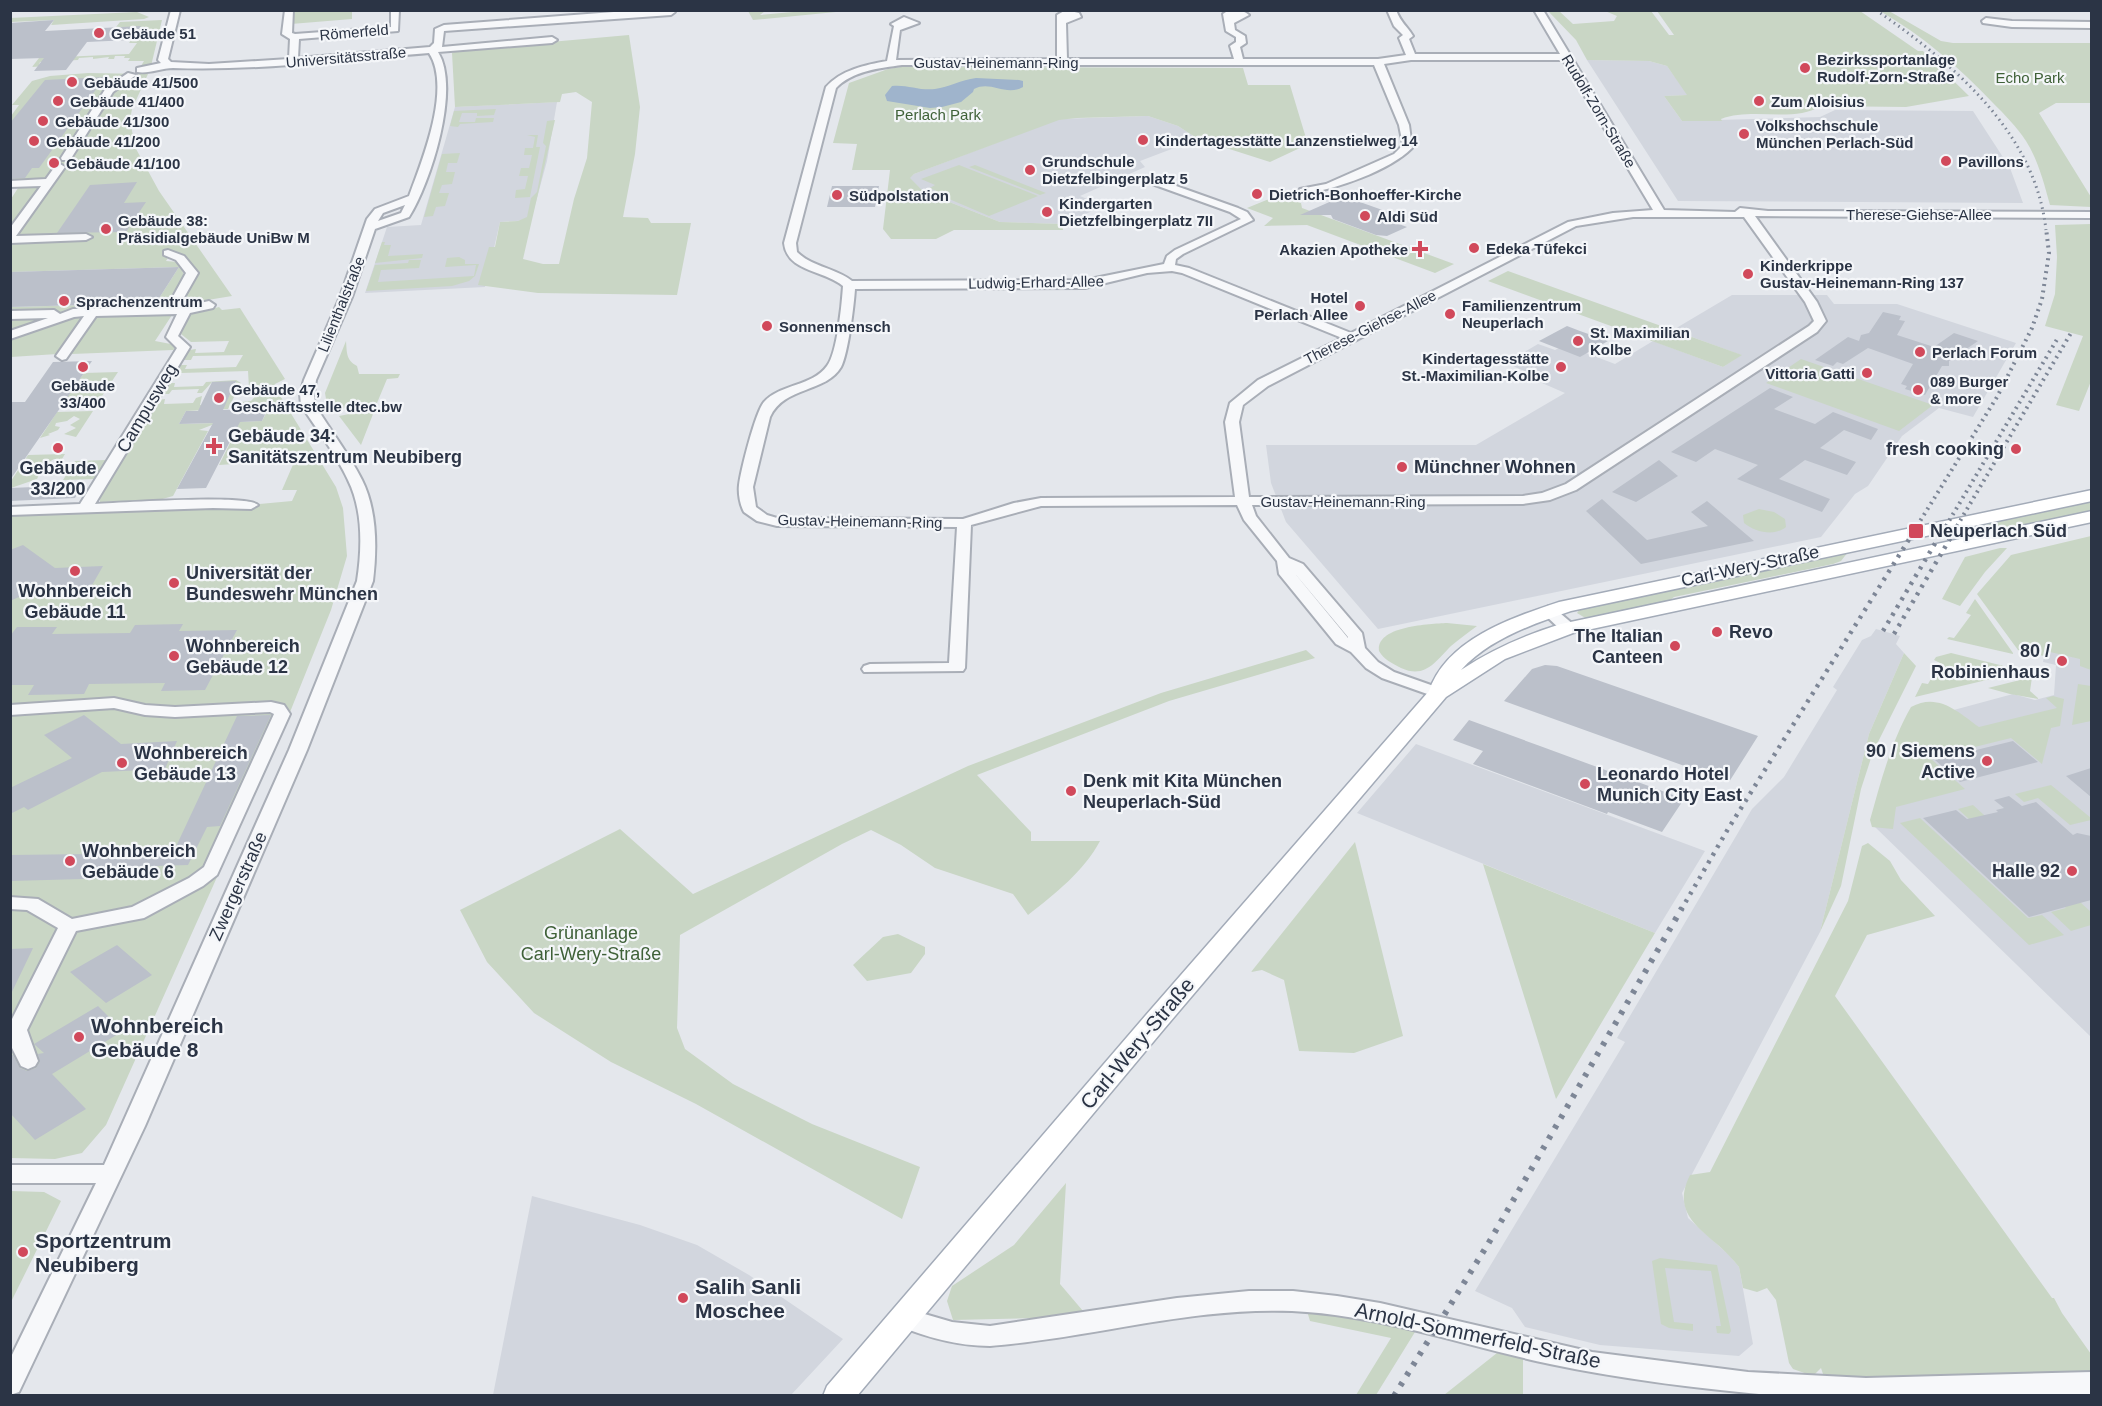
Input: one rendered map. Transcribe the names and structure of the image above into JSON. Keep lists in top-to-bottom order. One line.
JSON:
{"streets":{"main road":["Carl-Wery-Straße"],"street":["Römerfeld","Universitätsstraße","Gustav-Heinemann-Ring","Rudolf-Zorn-Straße","Therese-Giehse-Allee","Ludwig-Erhard-Allee","Lilienthalstraße","Campusweg","Zwergerstraße","Arnold-Sommerfeld-Straße"]},"crossings":[["Römerfeld","Universitätsstraße"],["Gustav-Heinemann-Ring","Rudolf-Zorn-Straße"],["Gustav-Heinemann-Ring","Therese-Giehse-Allee"],["Gustav-Heinemann-Ring","Ludwig-Erhard-Allee"],["Rudolf-Zorn-Straße","Therese-Giehse-Allee"],["Therese-Giehse-Allee","Ludwig-Erhard-Allee"],["Therese-Giehse-Allee","Carl-Wery-Straße"],["Lilienthalstraße","Zwergerstraße"],["Carl-Wery-Straße","Arnold-Sommerfeld-Straße"]],"parks":["Echo Park","Perlach Park","Grünanlage Carl-Wery-Straße"],"places":{"other":["Gebäude 51","Bezirkssportanlage Rudolf-Zorn-Straße","Gebäude 41/500","Gebäude 41/400","Zum Aloisius","Gebäude 41/300","Volkshochschule München Perlach-Süd","Kindertagesstätte Lanzenstielweg 14","Gebäude 41/200","Pavillons","Gebäude 41/100","Grundschule Dietzfelbingerplatz 5","Dietrich-Bonhoeffer-Kirche","Südpolstation","Kindergarten Dietzfelbingerplatz 7II","Aldi Süd","Gebäude 38: Präsidialgebäude UniBw M","Edeka Tüfekci","Kinderkrippe Gustav-Heinemann-Ring 137","Sprachenzentrum","Hotel Perlach Allee","Familienzentrum Neuperlach","Sonnenmensch","St. Maximilian Kolbe","Perlach Forum","Gebäude 33/400","Kindertagesstätte St.-Maximilian-Kolbe","Vittoria Gatti","089 Burger & more","Gebäude 47, Geschäftsstelle dtec.bw","Gebäude 33/200","fresh cooking","Münchner Wohnen","Wohnbereich Gebäude 11","Universität der Bundeswehr München","Revo","The Italian Canteen","Wohnbereich Gebäude 12","80 / Robinienhaus","90 / Siemens Active","Wohnbereich Gebäude 13","Leonardo Hotel Munich City East","Denk mit Kita München Neuperlach-Süd","Wohnbereich Gebäude 6","Halle 92","Wohnbereich Gebäude 8","Sportzentrum Neubiberg","Salih Sanli Moschee"],"health":["Akazien Apotheke","Gebäude 34: Sanitätszentrum Neubiberg"],"transit":["Neuperlach Süd"]}}
